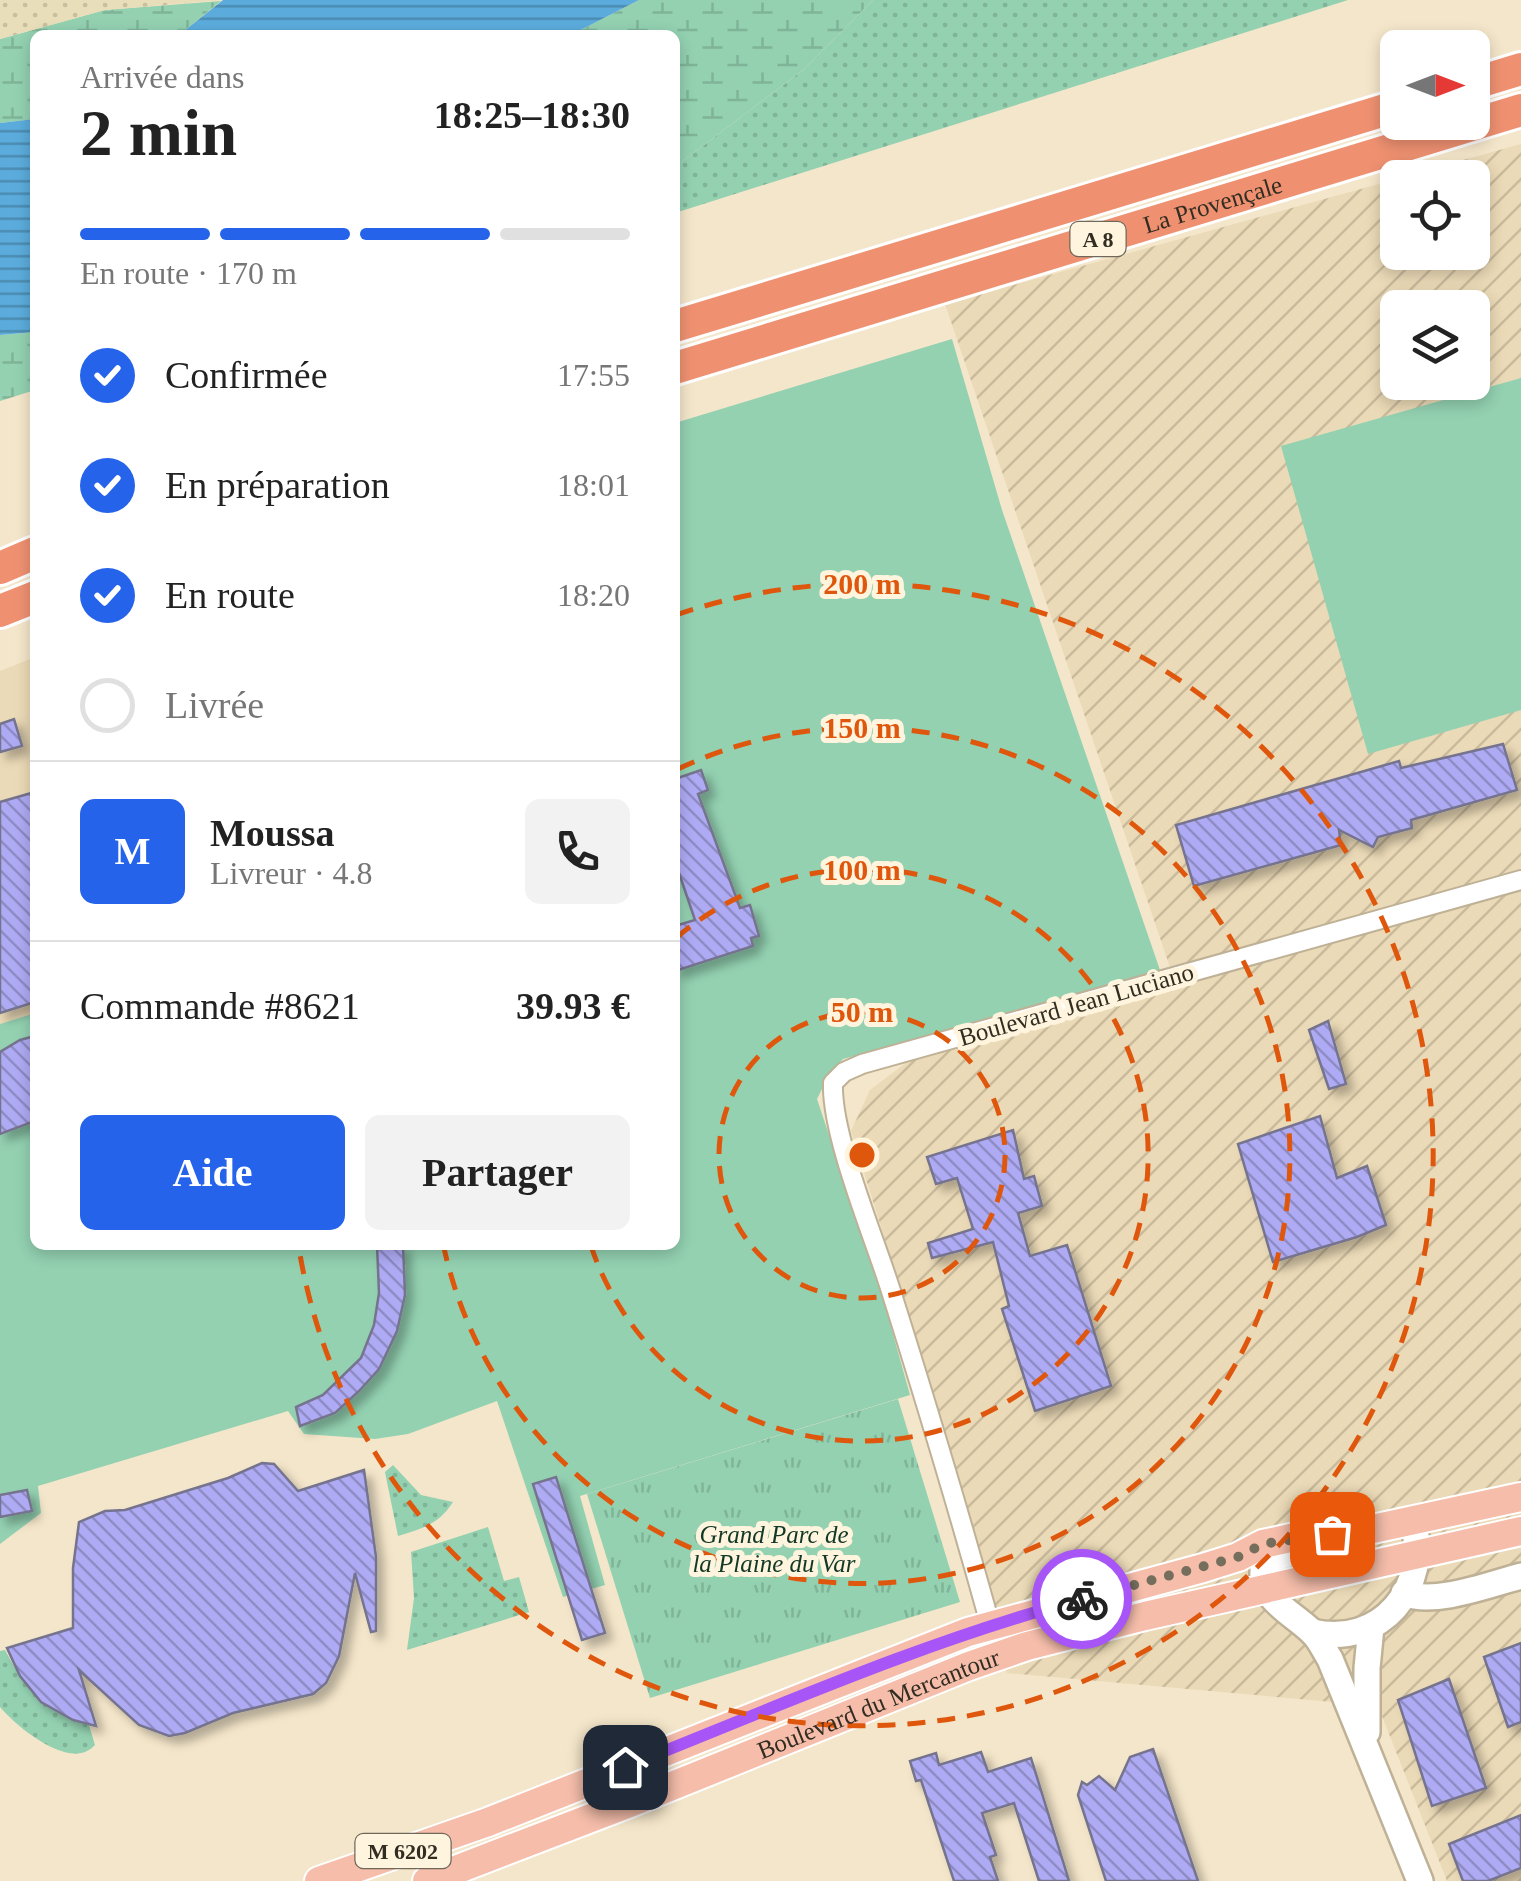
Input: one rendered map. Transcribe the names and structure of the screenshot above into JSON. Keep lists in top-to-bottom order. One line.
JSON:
{"streets":{"highway":["La Provençale","A 8"],"main road":["Boulevard du Mercantour","M 6202"],"street":["Boulevard Jean Luciano"]},"crossings":[["Boulevard Jean Luciano","Boulevard du Mercantour"]],"parks":["Grand Parc de la Plaine du Var"],"north":"right","page":{"heading":["2 min","Arrivée dans","18:25–18:30"],"panel":["Moussa","Livreur · 4.8","Commande #8621","39.93 €"],"bar":"En route · 170 m","list":[["Confirmée","17:55"],["En préparation","18:01"],["En route","18:20"],"Livrée"],"round":"M","buttons":["Aide","Partager"]},"rings":["200 m","150 m","100 m","50 m"]}
